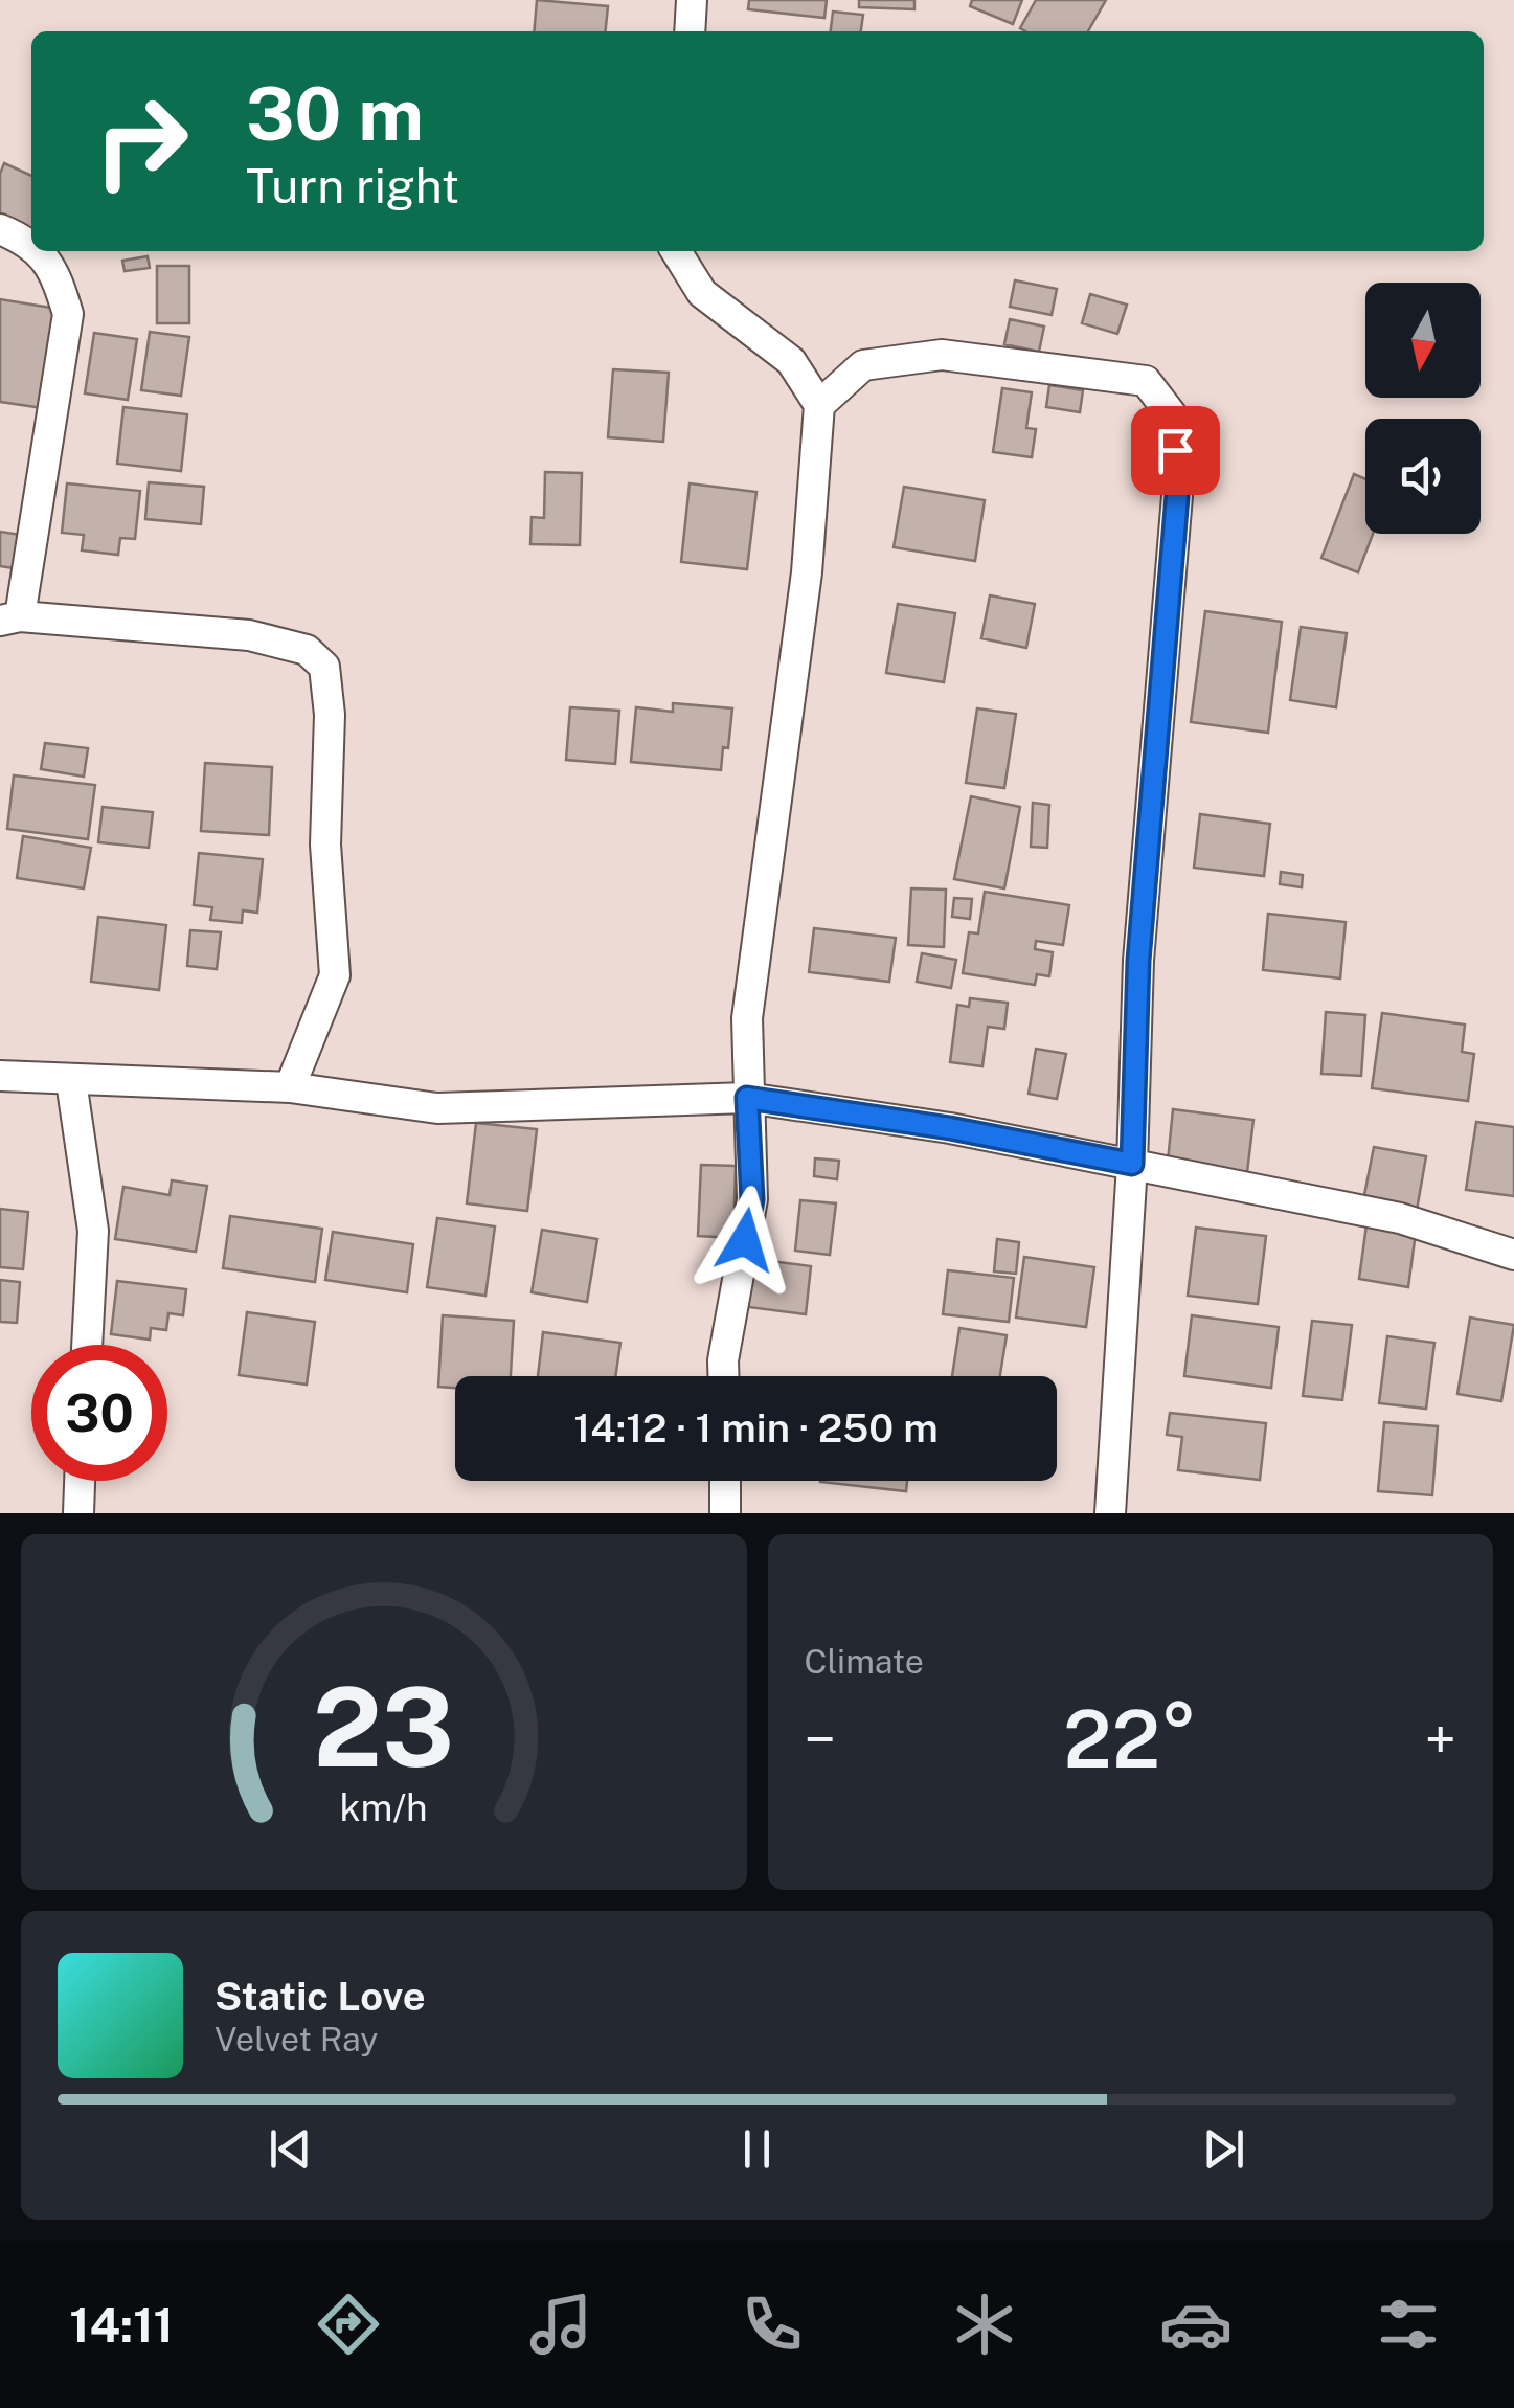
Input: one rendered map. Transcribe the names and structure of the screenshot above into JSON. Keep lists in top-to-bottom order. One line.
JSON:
{"north":"bottom","page":{"turn":["30 m","Turn right"],"limit":"30","trip":"14:12 · 1 min · 250 m","tile":"Climate","heat":["−","22°","+"],"song":["Static Love","Velvet Ray"],"tabs":"14:11","gauge":["23","km/h"]}}
